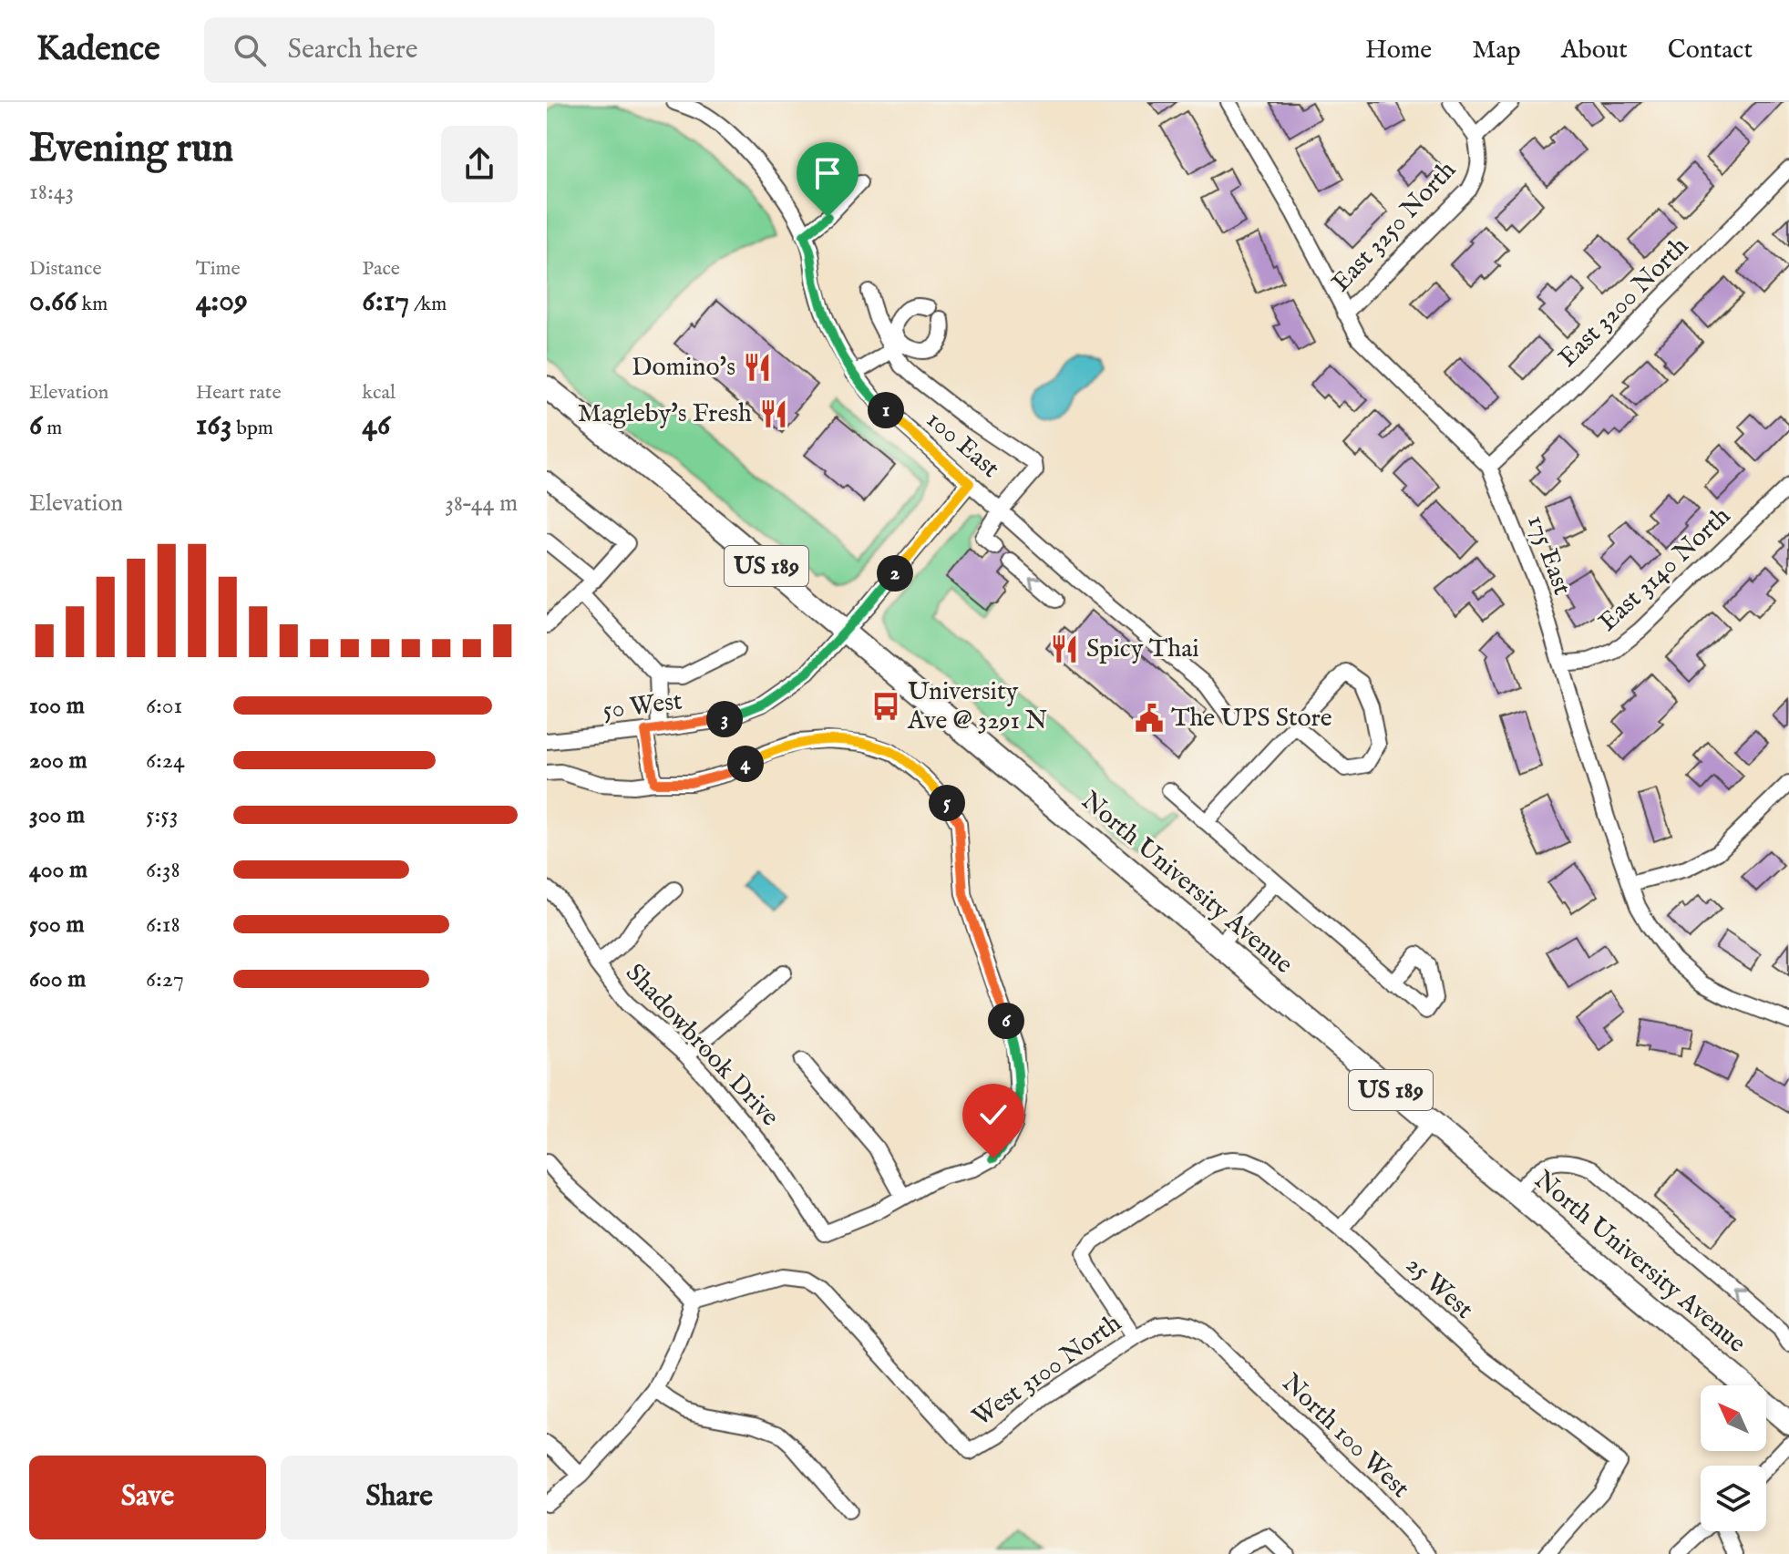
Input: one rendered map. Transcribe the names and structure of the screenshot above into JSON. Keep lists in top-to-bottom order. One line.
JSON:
{"streets":{"highway":["US 189","North University Avenue"],"street":["East 3250 North","East 3200 North","100 East","175 East","East 3140 North","50 West","Shadowbrook Drive","25 West","West 3100 North","North 100 West"]},"crossings":[["East 3250 North","175 East"],["East 3200 North","175 East"],["100 East","50 West"],["175 East","East 3140 North"],["50 West","North University Avenue"],["25 West","West 3100 North"],["West 3100 North","North 100 West"]],"places":{"restaurant":["Domino's","Magleby's Fresh","Spicy Thai"],"bus stop":["University Ave @ 3291 N"],"public building":["The UPS Store"]},"north":"top left","page":{"header":"Kadence","search":"Search here","nav":["Home","Map","About","Contact"],"heading":["Evening run","18:43"],"stats":[["Distance","0.66 km"],["Time","4:09"],["Pace","6:17 /km"],["Elevation","6 m"],["Heart rate","163 bpm"],["kcal","46"]],"pins":["1","2","3","4","5","6"],"chart":["Elevation","38–44 m"],"list":[{"name":"100 m","note":"6:01"},{"name":"200 m","note":"6:24"},{"name":"300 m","note":"5:53"},{"name":"400 m","note":"6:38"},{"name":"500 m","note":"6:18"},{"name":"600 m","note":"6:27"}],"buttons":["Save","Share"]}}
